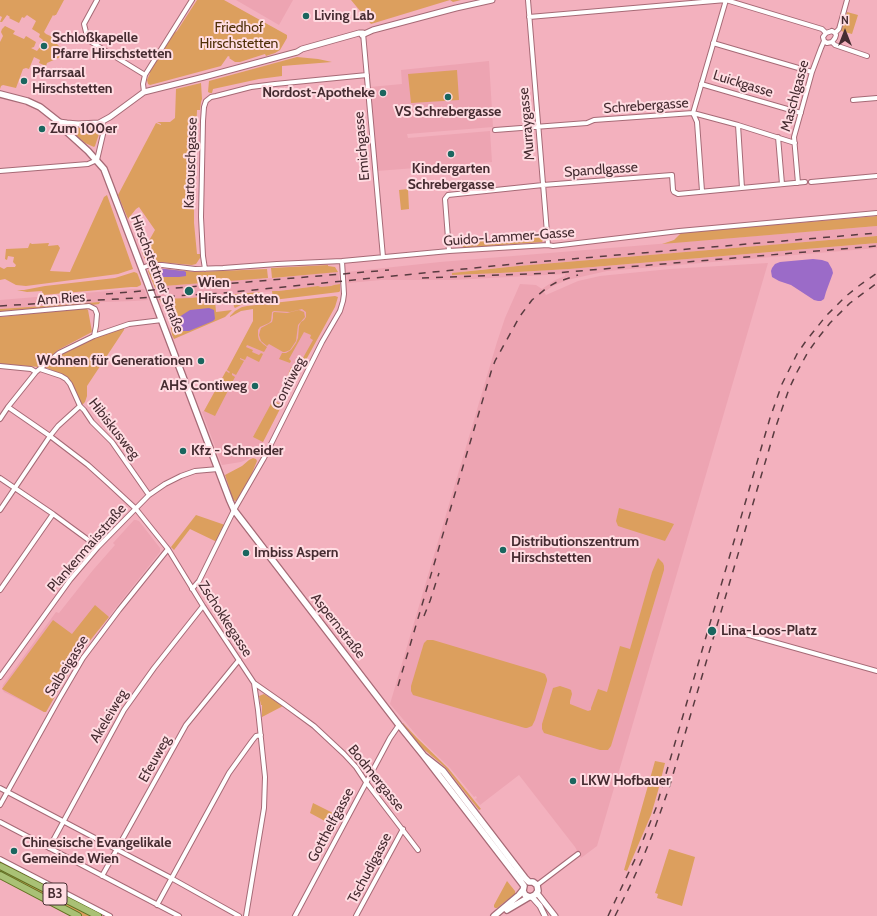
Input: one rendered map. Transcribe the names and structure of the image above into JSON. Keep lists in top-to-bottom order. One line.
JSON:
{"streets":{"main road":["Hirschstettner Straße","Aspernstraße","B3"],"street":["Luickgasse","Maschlgasse","Schrebergasse","Murraygasse","Emichgasse","Kartouschgasse","Spandlgasse","Guido-Lammer-Gasse","Am Ries","Contiweg","Hibiskusweg","Plankenmaisstraße","Zschokkegasse","Salbeigasse","Akeleiweg","Efeuweg","Bodmergasse","Gotthelfgasse","Tschudigasse"]},"crossings":[["Luickgasse","Maschlgasse"],["Maschlgasse","Schrebergasse"],["Maschlgasse","Spandlgasse"],["Schrebergasse","Murraygasse"],["Murraygasse","Spandlgasse"],["Murraygasse","Guido-Lammer-Gasse"],["Emichgasse","Kartouschgasse"],["Emichgasse","Guido-Lammer-Gasse"],["Kartouschgasse","Guido-Lammer-Gasse"],["Spandlgasse","Guido-Lammer-Gasse"],["Guido-Lammer-Gasse","Hirschstettner Straße"],["Guido-Lammer-Gasse","Contiweg"],["Hirschstettner Straße","Contiweg"],["Hirschstettner Straße","Plankenmaisstraße"],["Hirschstettner Straße","Aspernstraße"],["Contiweg","Zschokkegasse"],["Contiweg","Aspernstraße"],["Hibiskusweg","Plankenmaisstraße"],["Plankenmaisstraße","Zschokkegasse"],["Zschokkegasse","Salbeigasse"],["Zschokkegasse","Akeleiweg"],["Zschokkegasse","Efeuweg"],["Zschokkegasse","Bodmergasse"],["Aspernstraße","Gotthelfgasse"],["Bodmergasse","Gotthelfgasse"],["Bodmergasse","Tschudigasse"]],"parks":["Friedhof Hirschstetten"],"places":["Living Lab","Schloßkapelle Pfarre Hirschstetten","Pfarrsaal Hirschstetten","Nordost-Apotheke","VS Schrebergasse","Zum 100er","Kindergarten Schrebergasse","Wien Hirschstetten","Wohnen für Generationen","AHS Contiweg","Kfz - Schneider","Distributionszentrum Hirschstetten","Imbiss Aspern","Lina-Loos-Platz","LKW Hofbauer","Chinesische Evangelikale Gemeinde Wien"],"north":"top"}
